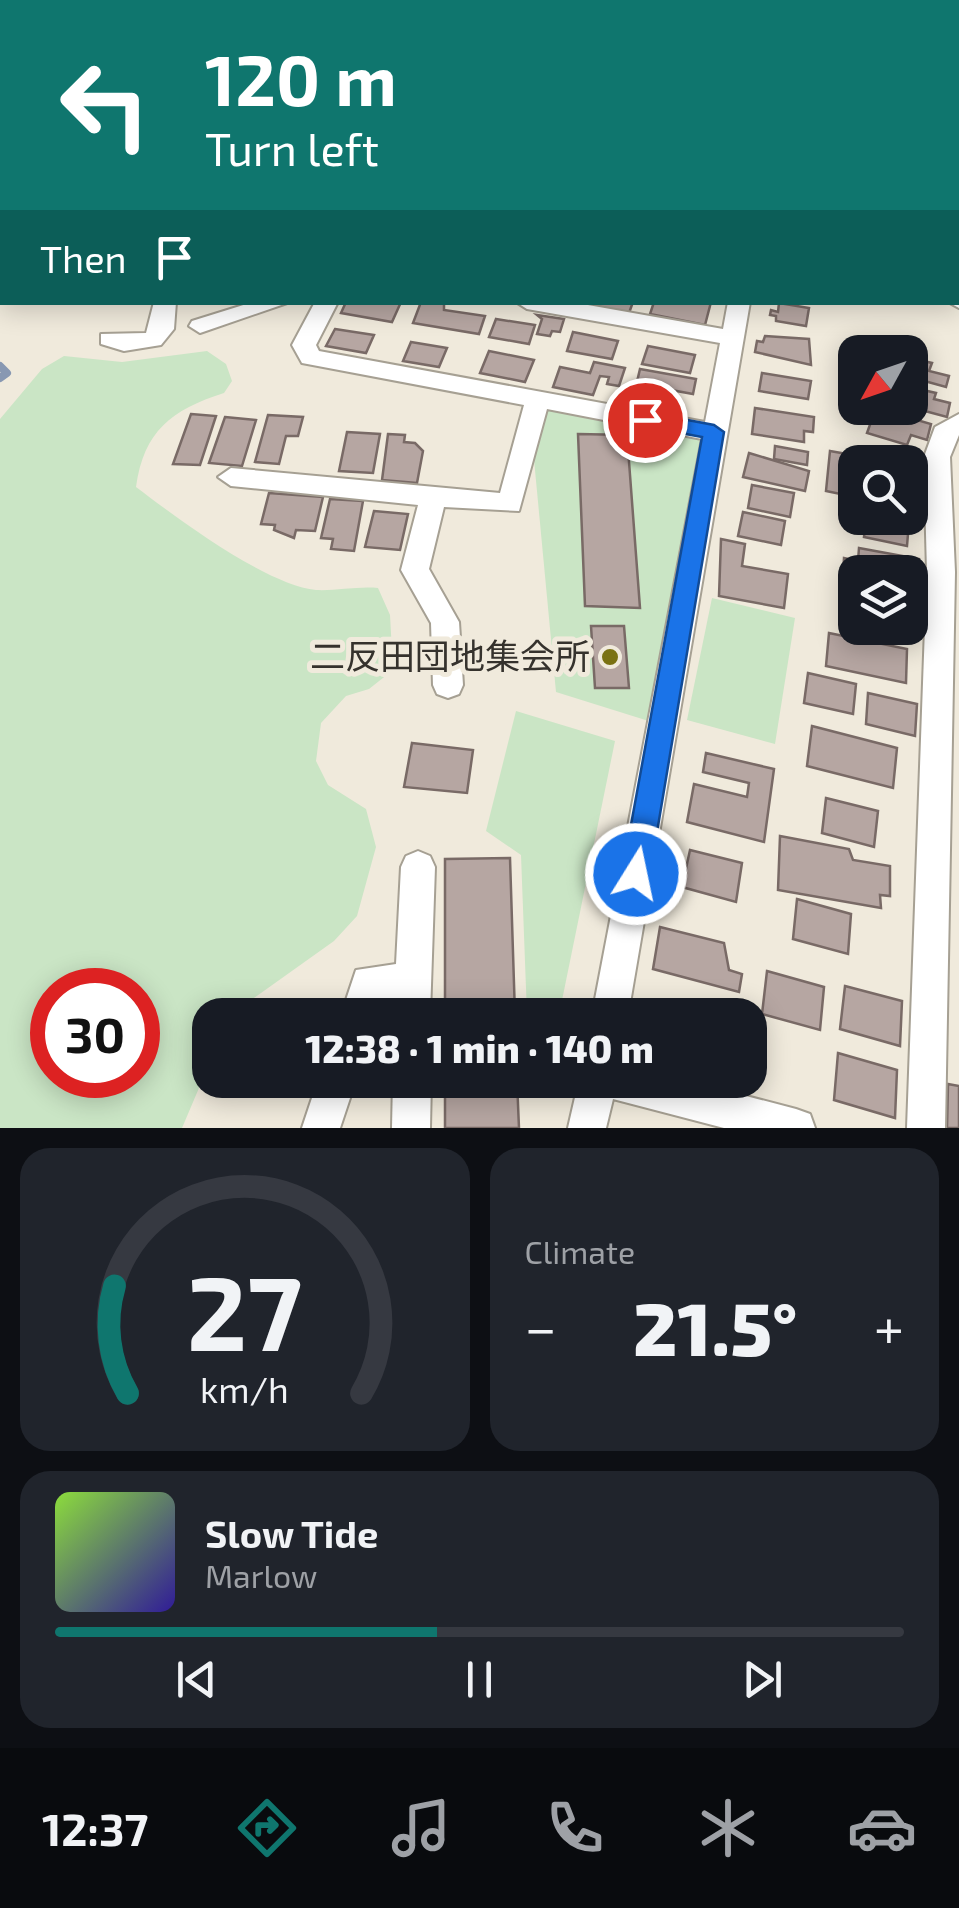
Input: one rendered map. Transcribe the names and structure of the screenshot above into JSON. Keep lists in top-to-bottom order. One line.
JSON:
{"places":["二反田団地集会所"],"north":"bottom left","page":{"turn":["120 m","Turn left"],"then":"Then","limit":"30","trip":"12:38 · 1 min · 140 m","tile":"Climate","heat":["−","21.5°","+"],"song":["Slow Tide","Marlow"],"tabs":"12:37","gauge":["27","km/h"]}}
